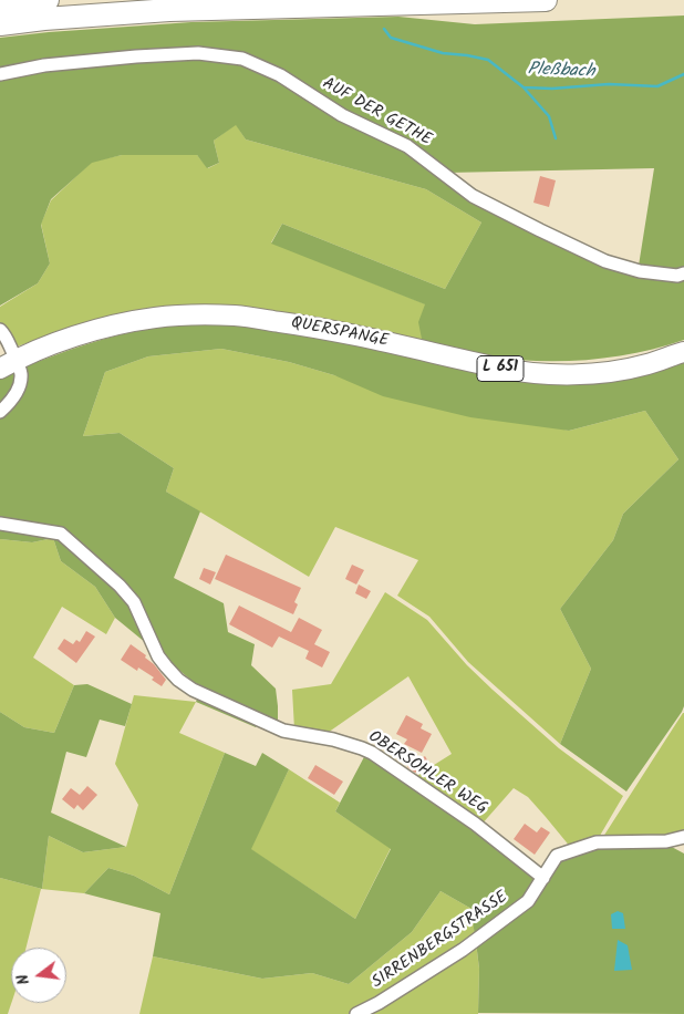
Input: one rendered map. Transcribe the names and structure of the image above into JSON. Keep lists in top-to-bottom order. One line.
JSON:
{"streets":{"main road":["QUERSPANGE","L 651"],"street":["AUF DER GETHE","OBERSOHLER WEG","SIRRENBERGSTRASSE"]},"crossings":[["OBERSOHLER WEG","SIRRENBERGSTRASSE"]],"water":["Pleßbach"],"north":"left"}
